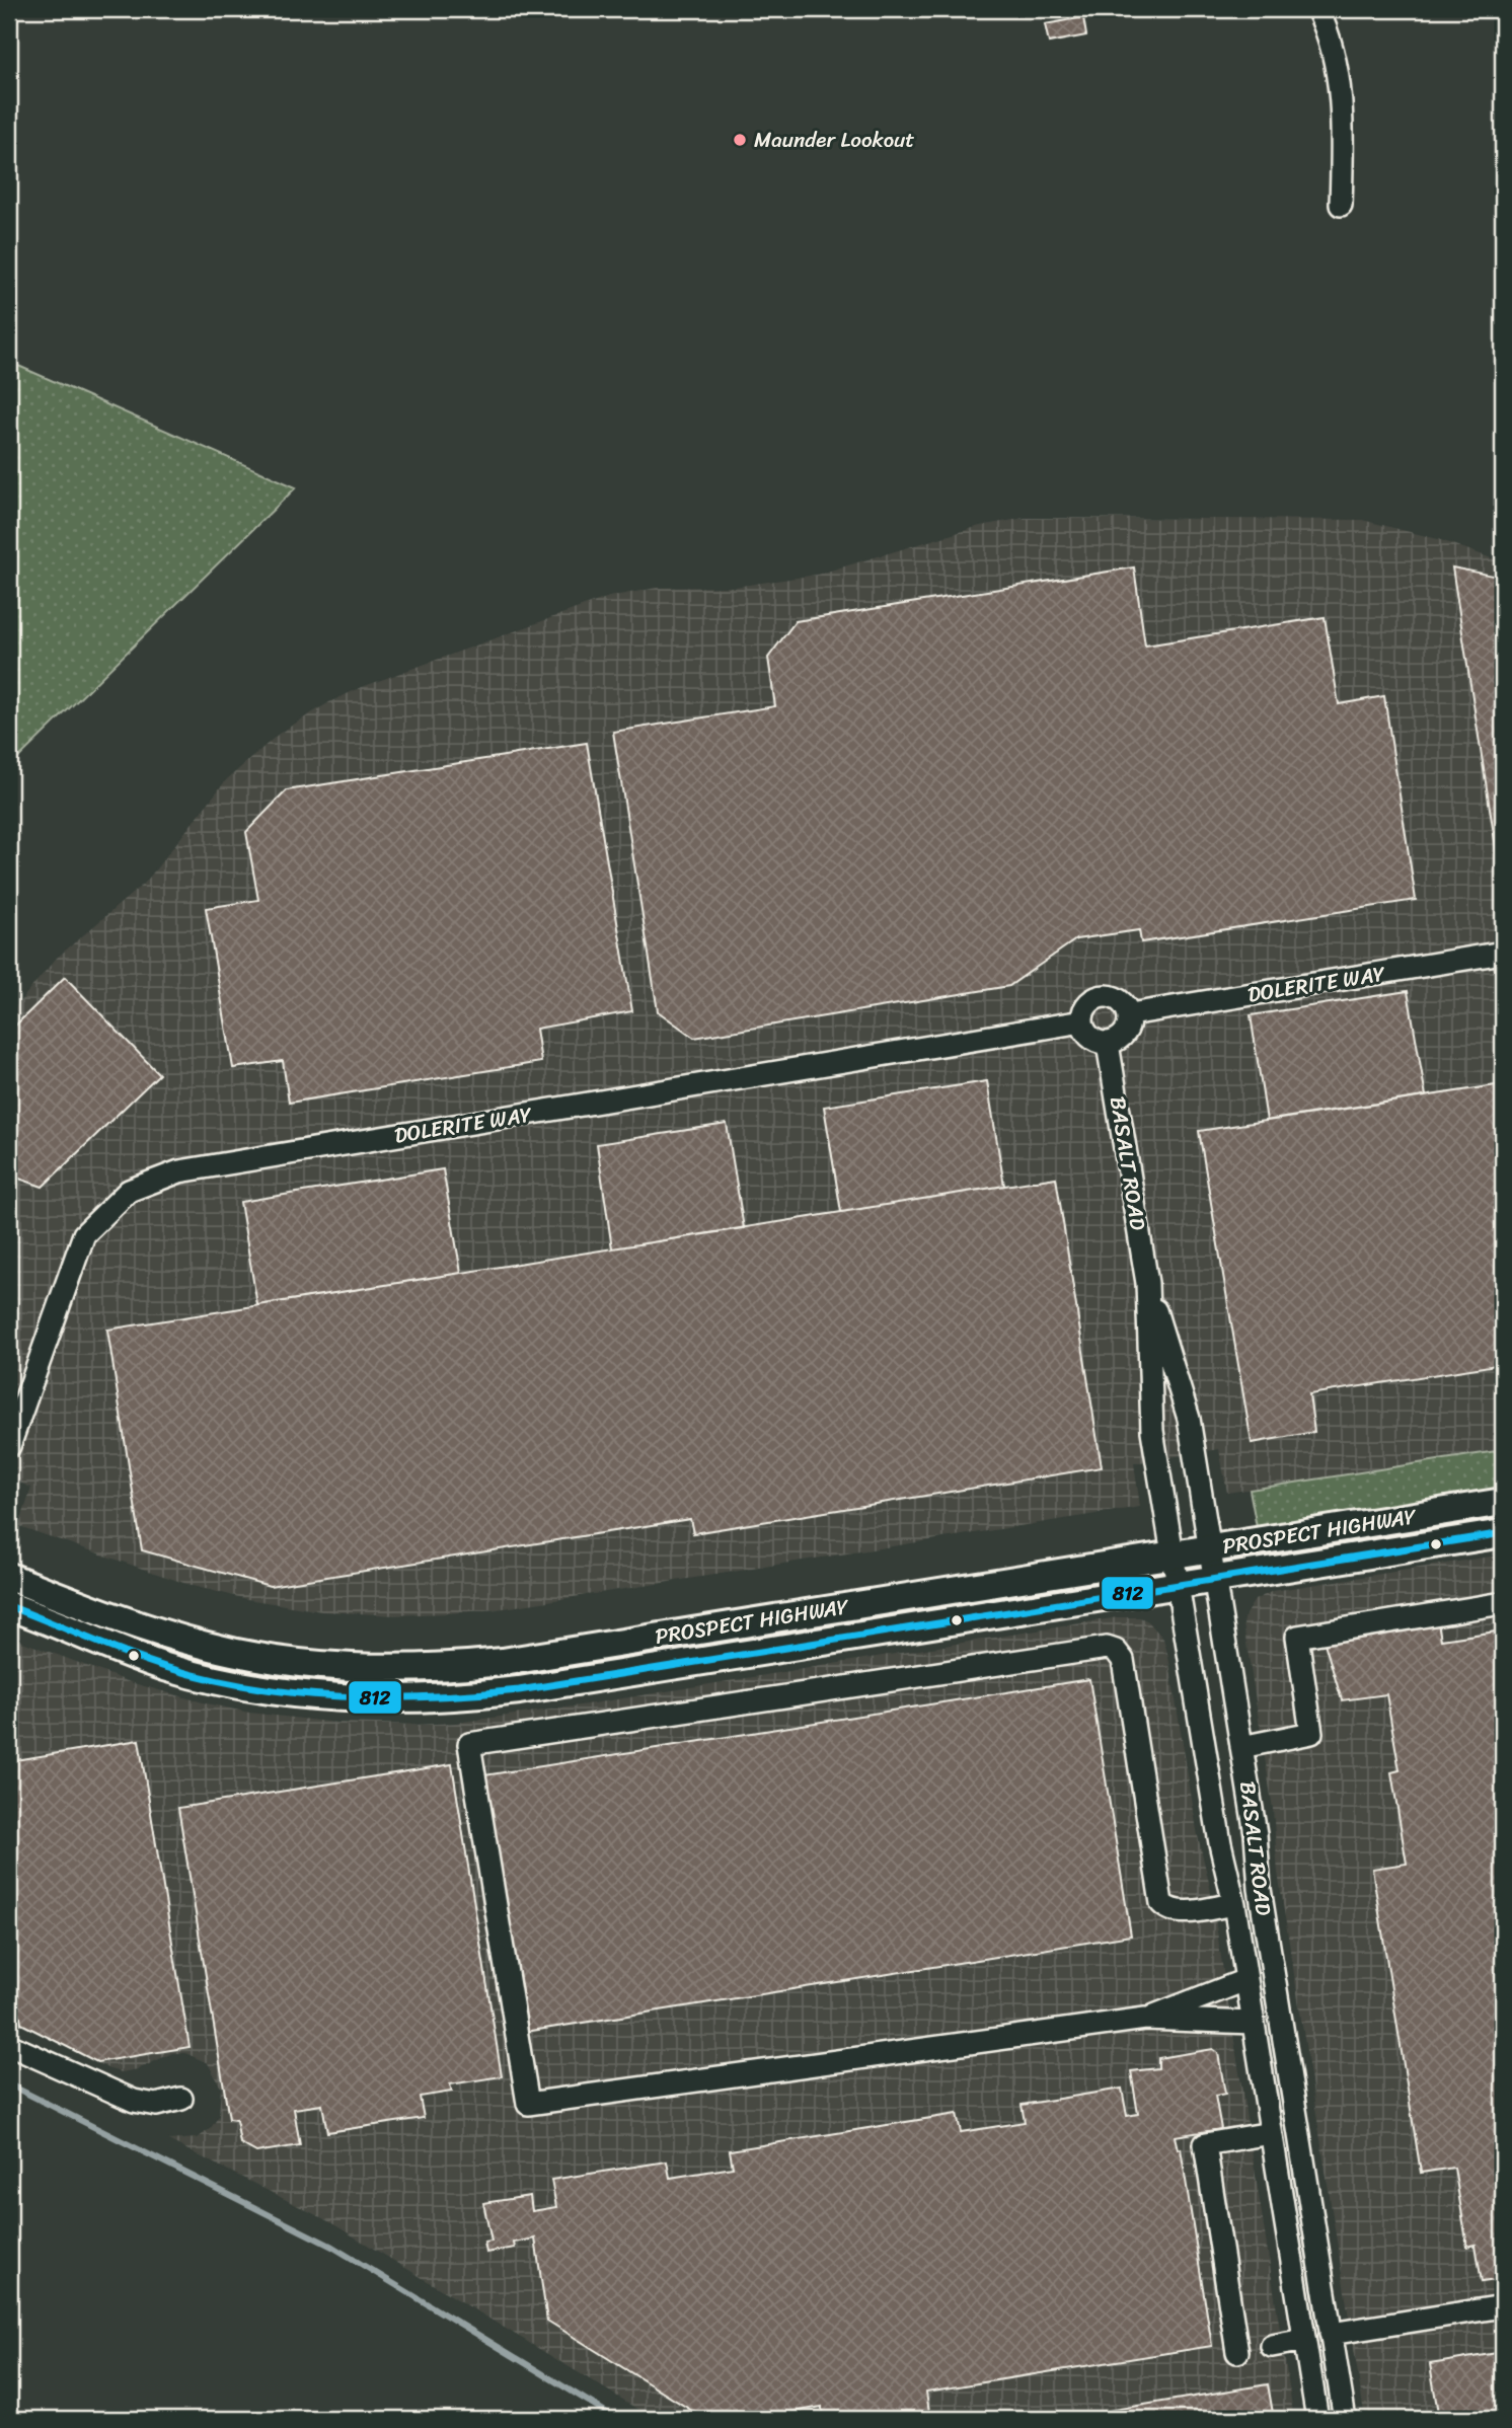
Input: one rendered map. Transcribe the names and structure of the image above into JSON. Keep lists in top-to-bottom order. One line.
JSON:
{"streets":{"main road":["PROSPECT HIGHWAY"],"street":["DOLERITE WAY","BASALT ROAD"]},"crossings":[["DOLERITE WAY","BASALT ROAD"],["BASALT ROAD","PROSPECT HIGHWAY"]],"places":["Maunder Lookout"],"lines":["transit line 812"]}
